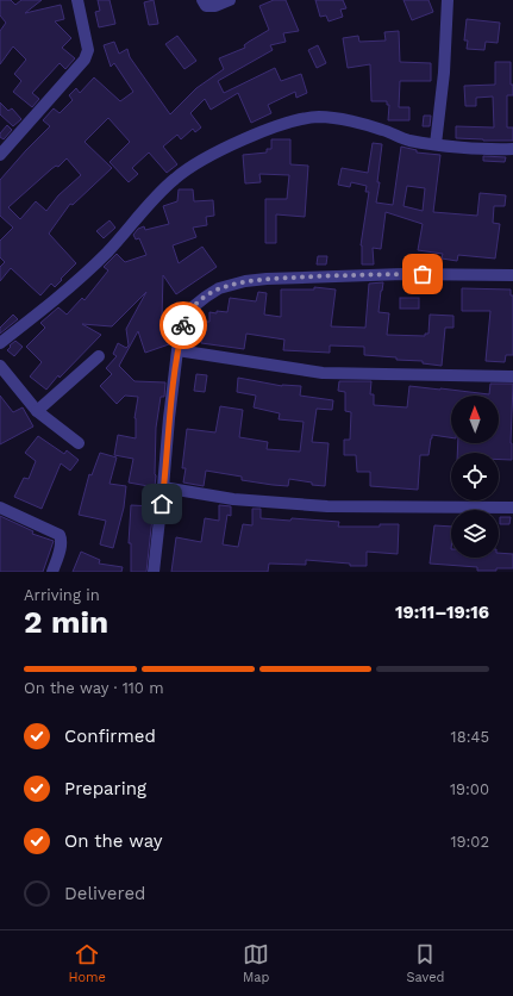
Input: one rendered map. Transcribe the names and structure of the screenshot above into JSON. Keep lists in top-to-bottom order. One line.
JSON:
{"north":"top","page":{"heading":["2 min","Arriving in","19:11–19:16"],"bar":"On the way · 110 m","list":[["Confirmed","18:45"],["Preparing","19:00"],["On the way","19:02"],"Delivered"],"tabs":["Home","Map","Saved"]}}
